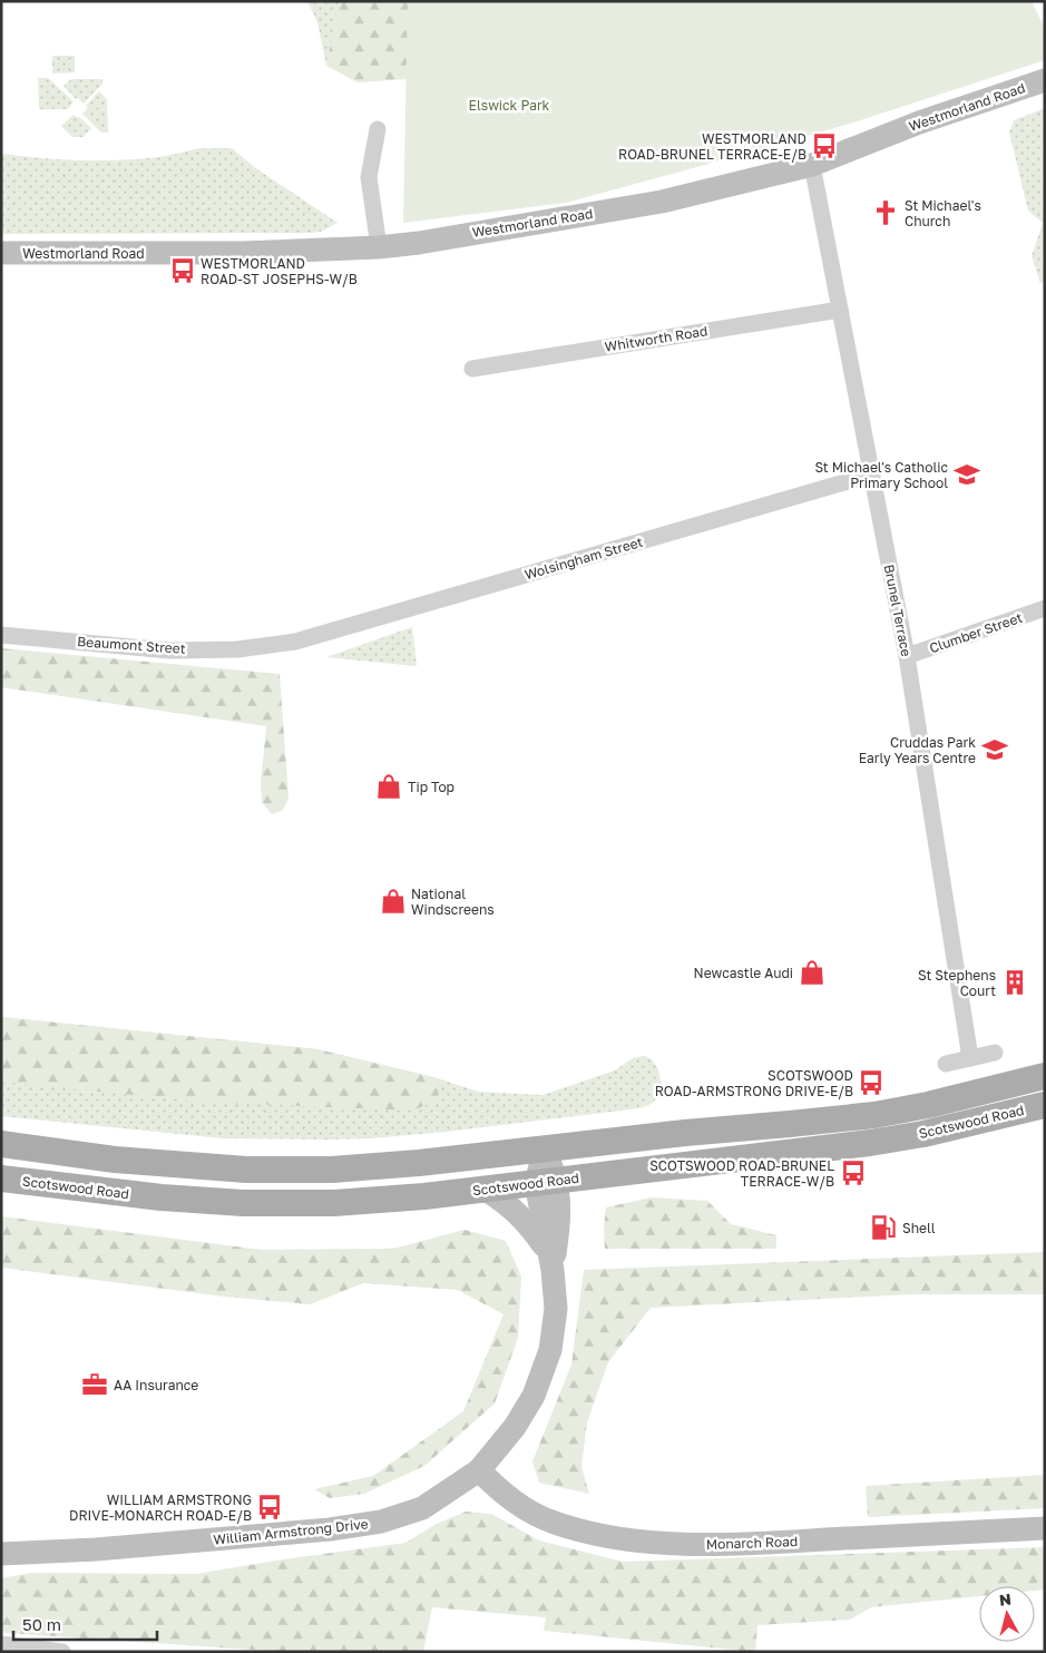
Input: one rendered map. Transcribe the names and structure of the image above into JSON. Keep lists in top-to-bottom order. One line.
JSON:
{"streets":{"main road":["Scotswood Road"],"street":["Westmorland Road","Whitworth Road","Wolsingham Street","Brunel Terrace","Clumber Street","Beaumont Street","William Armstrong Drive","Monarch Road"]},"crossings":[["Westmorland Road","Brunel Terrace"],["Whitworth Road","Brunel Terrace"],["Wolsingham Street","Brunel Terrace"],["Wolsingham Street","Beaumont Street"],["Brunel Terrace","Clumber Street"],["Scotswood Road","William Armstrong Drive"],["William Armstrong Drive","Monarch Road"]],"parks":["Elswick Park"],"places":{"bus stop":["WESTMORLAND ROAD-BRUNEL TERRACE-E/B","WESTMORLAND ROAD-ST JOSEPHS-W/B","SCOTSWOOD ROAD-ARMSTRONG DRIVE-E/B","SCOTSWOOD ROAD-BRUNEL TERRACE-W/B","WILLIAM ARMSTRONG DRIVE-MONARCH ROAD-E/B"],"church":["St Michael's Church"],"school or university":["St Michael's Catholic Primary School","Cruddas Park Early Years Centre"],"shop":["Tip Top","National Windscreens","Newcastle Audi"],"building":["St Stephens Court"],"fuel station":["Shell"],"office":["AA Insurance"]},"scale_bar":"50 m","north":"top"}
